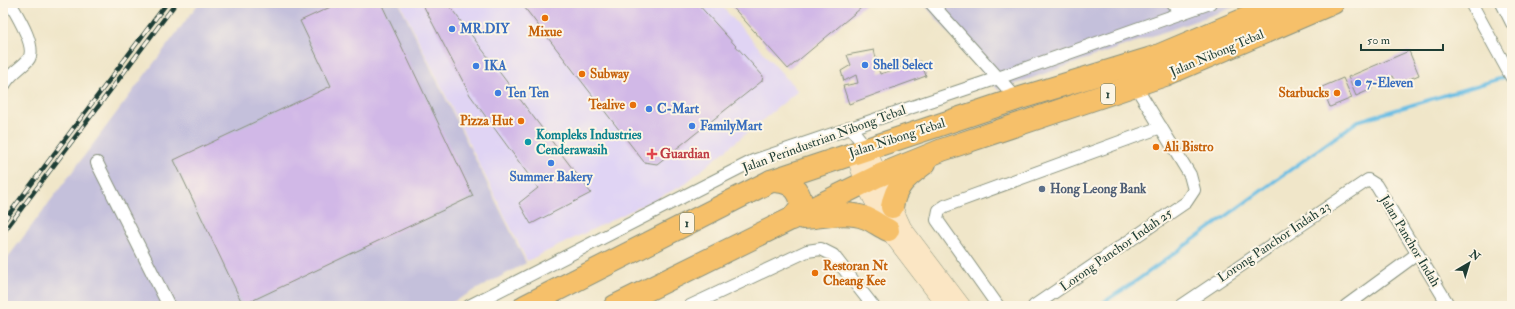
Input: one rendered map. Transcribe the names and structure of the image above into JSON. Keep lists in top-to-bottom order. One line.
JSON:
{"streets":{"highway":["Jalan Nibong Tebal","1"],"street":["Jalan Perindustrian Nibong Tebal","Jalan Panchor Indah","Lorong Panchor Indah 23","Lorong Panchor Indah 25"]},"crossings":[["Jalan Panchor Indah","Lorong Panchor Indah 23"]],"places":{"other":["Mixue","MR.DIY","Shell Select","IKA","Subway","7-Eleven","Ten Ten","Starbucks","Tealive","C-Mart","Pizza Hut","FamilyMart","Kompleks Industries Cenderawasih","Ali Bistro","Summer Bakery","Hong Leong Bank","Restoran Nt Cheang Kee"],"health":["Guardian"]},"scale_bar":"50 m","north":"top right"}
